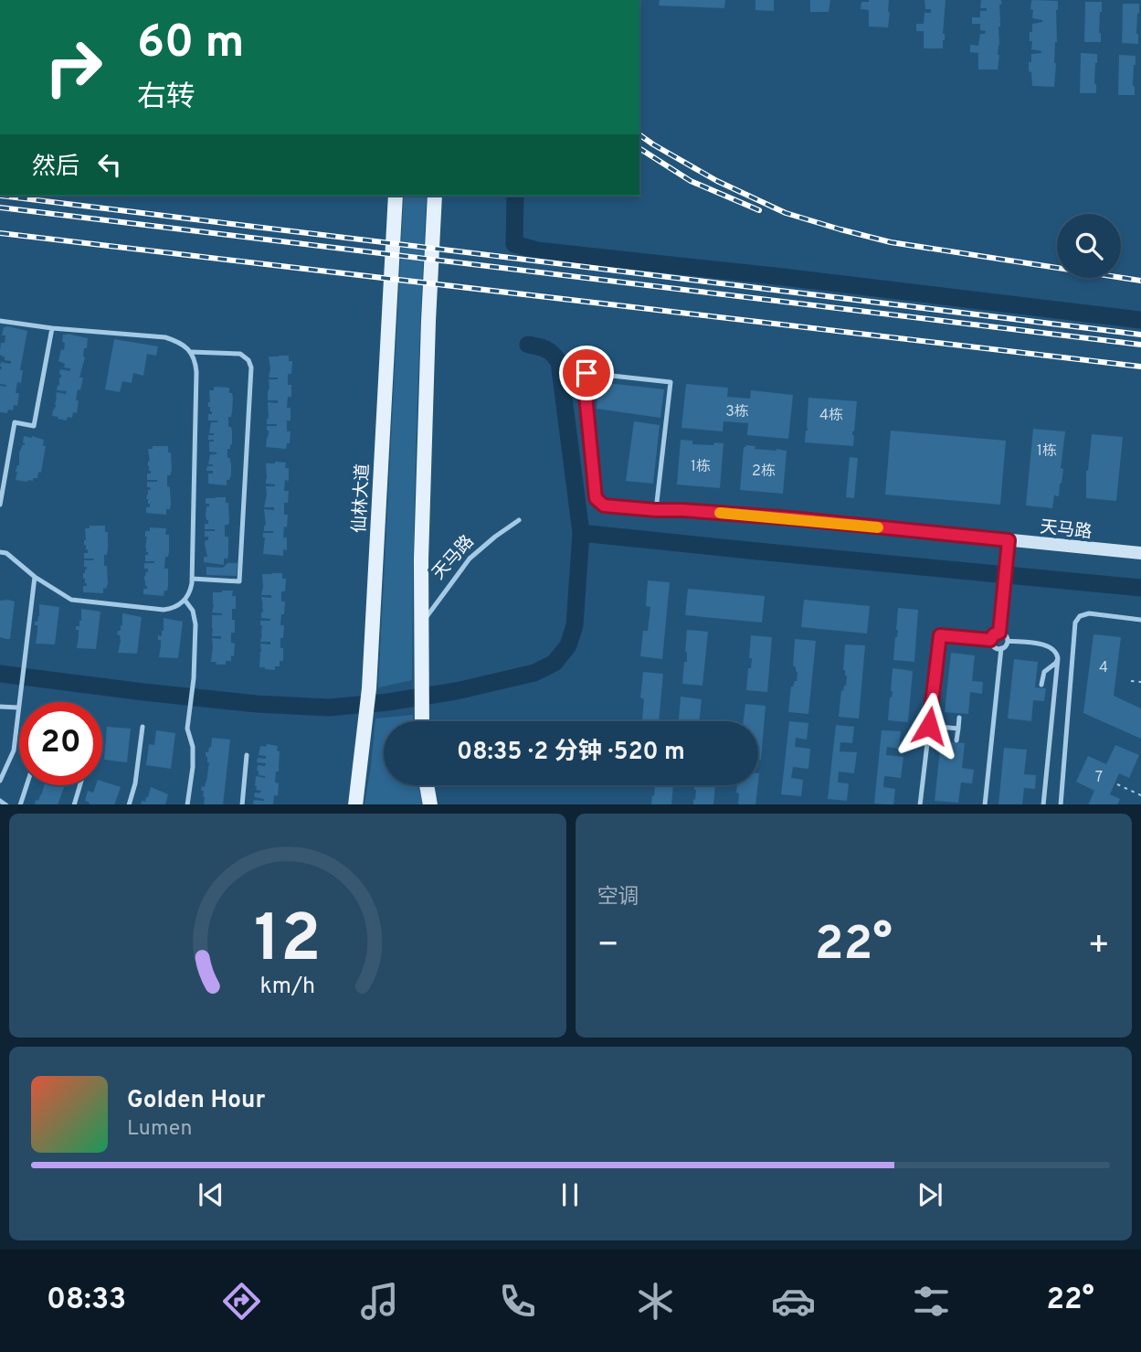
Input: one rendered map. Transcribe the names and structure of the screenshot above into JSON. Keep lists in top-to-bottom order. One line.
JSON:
{"streets":{"main road":["仙林大道"],"street":["天马路"]},"house_numbers":["3栋","4栋","1栋","1栋","2栋","4","7"],"page":{"turn":["60 m","右转"],"then":"然后","limit":"20","trip":"08:35 · 2 分钟 · 520 m","tile":"空调","heat":["−","22°","+"],"song":["Golden Hour","Lumen"],"tabs":["08:33","22°"],"gauge":["12","km/h"]}}
